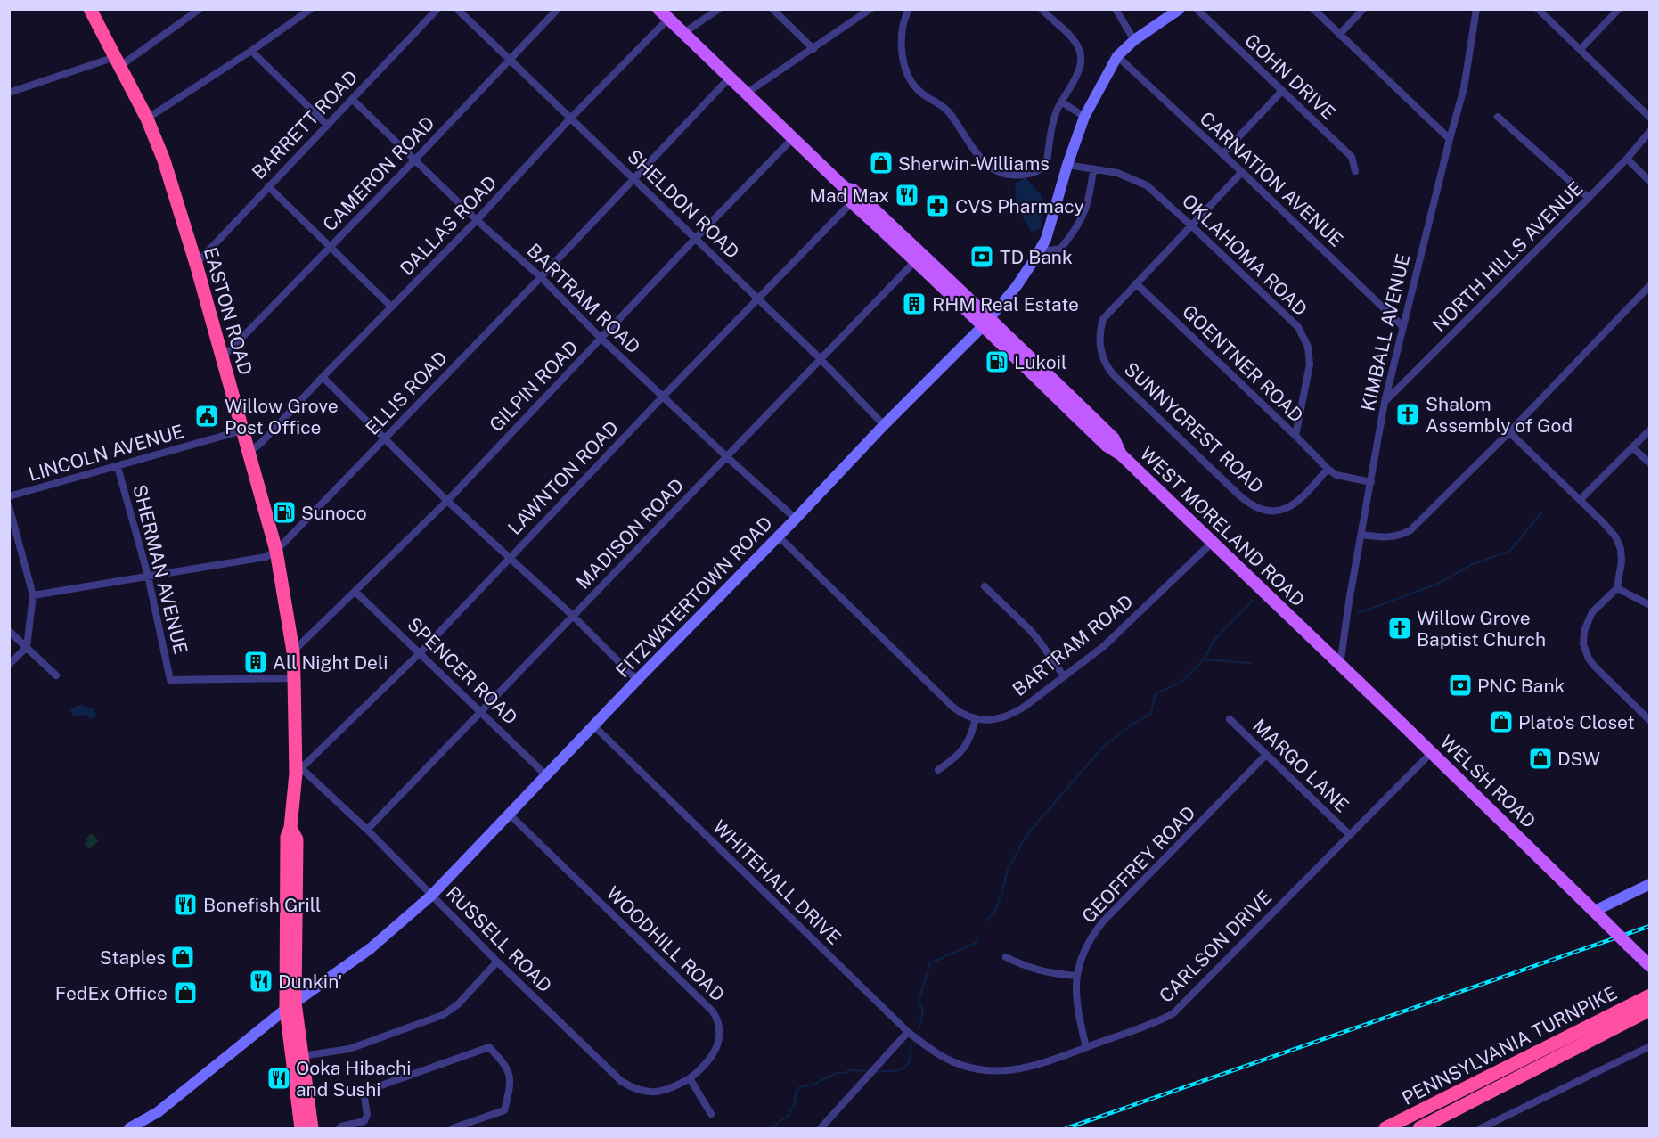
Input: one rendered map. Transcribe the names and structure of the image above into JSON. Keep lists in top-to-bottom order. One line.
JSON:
{"streets":{"highway":["EASTON ROAD","PENNSYLVANIA TURNPIKE"],"main road":["WEST MORELAND ROAD","WELSH ROAD"],"street":["GOHN DRIVE","BARRETT ROAD","CAMERON ROAD","CARNATION AVENUE","SHELDON ROAD","DALLAS ROAD","OKLAHOMA ROAD","NORTH HILLS AVENUE","BARTRAM ROAD","KIMBALL AVENUE","GOENTNER ROAD","GILPIN ROAD","ELLIS ROAD","SUNNYCREST ROAD","LINCOLN AVENUE","LAWNTON ROAD","MADISON ROAD","SHERMAN AVENUE","FITZWATERTOWN ROAD","SPENCER ROAD","MARGO LANE","GEOFFREY ROAD","WHITEHALL DRIVE","RUSSELL ROAD","WOODHILL ROAD","CARLSON DRIVE"]},"crossings":[["BARRETT ROAD","BARTRAM ROAD"],["BARRETT ROAD","EASTON ROAD"],["CAMERON ROAD","SHELDON ROAD"],["CAMERON ROAD","BARTRAM ROAD"],["CAMERON ROAD","EASTON ROAD"],["CARNATION AVENUE","KIMBALL AVENUE"],["CARNATION AVENUE","SUNNYCREST ROAD"],["CARNATION AVENUE","FITZWATERTOWN ROAD"],["SHELDON ROAD","DALLAS ROAD"],["SHELDON ROAD","GILPIN ROAD"],["SHELDON ROAD","ELLIS ROAD"],["SHELDON ROAD","LAWNTON ROAD"],["SHELDON ROAD","MADISON ROAD"],["SHELDON ROAD","FITZWATERTOWN ROAD"],["DALLAS ROAD","BARTRAM ROAD"],["DALLAS ROAD","EASTON ROAD"],["DALLAS ROAD","WEST MORELAND ROAD"],["OKLAHOMA ROAD","GOENTNER ROAD"],["OKLAHOMA ROAD","SUNNYCREST ROAD"],["OKLAHOMA ROAD","FITZWATERTOWN ROAD"],["NORTH HILLS AVENUE","KIMBALL AVENUE"],["BARTRAM ROAD","GILPIN ROAD"],["BARTRAM ROAD","ELLIS ROAD"],["BARTRAM ROAD","LAWNTON ROAD"],["BARTRAM ROAD","WEST MORELAND ROAD"],["BARTRAM ROAD","MADISON ROAD"],["BARTRAM ROAD","FITZWATERTOWN ROAD"],["EASTON ROAD","GILPIN ROAD"],["EASTON ROAD","ELLIS ROAD"],["EASTON ROAD","LINCOLN AVENUE"],["EASTON ROAD","LAWNTON ROAD"],["EASTON ROAD","SHERMAN AVENUE"],["EASTON ROAD","FITZWATERTOWN ROAD"],["EASTON ROAD","RUSSELL ROAD"],["KIMBALL AVENUE","WELSH ROAD"],["GOENTNER ROAD","SUNNYCREST ROAD"],["GILPIN ROAD","WEST MORELAND ROAD"],["GILPIN ROAD","SPENCER ROAD"],["ELLIS ROAD","WEST MORELAND ROAD"],["ELLIS ROAD","SHERMAN AVENUE"],["LINCOLN AVENUE","SHERMAN AVENUE"],["LAWNTON ROAD","WEST MORELAND ROAD"],["LAWNTON ROAD","SPENCER ROAD"],["LAWNTON ROAD","RUSSELL ROAD"],["WEST MORELAND ROAD","MADISON ROAD"],["WEST MORELAND ROAD","FITZWATERTOWN ROAD"],["WEST MORELAND ROAD","WELSH ROAD"],["MADISON ROAD","SPENCER ROAD"],["MADISON ROAD","RUSSELL ROAD"],["FITZWATERTOWN ROAD","SPENCER ROAD"],["FITZWATERTOWN ROAD","WHITEHALL DRIVE"],["FITZWATERTOWN ROAD","RUSSELL ROAD"],["FITZWATERTOWN ROAD","WOODHILL ROAD"],["MARGO LANE","GEOFFREY ROAD"],["MARGO LANE","CARLSON DRIVE"],["WELSH ROAD","CARLSON DRIVE"],["GEOFFREY ROAD","CARLSON DRIVE"],["WHITEHALL DRIVE","CARLSON DRIVE"],["RUSSELL ROAD","WOODHILL ROAD"]],"places":{"shop":["Sherwin-Williams","Plato's Closet","DSW","Staples","FedEx Office"],"restaurant":["Mad Max","Bonefish Grill","Dunkin'","Ooka Hibachi and Sushi"],"pharmacy":["CVS Pharmacy"],"bank":["TD Bank","PNC Bank"],"building":["RHM Real Estate","All Night Deli"],"fuel station":["Lukoil","Sunoco"],"church":["Shalom Assembly of God","Willow Grove Baptist Church"],"public building":["Willow Grove Post Office"]}}
